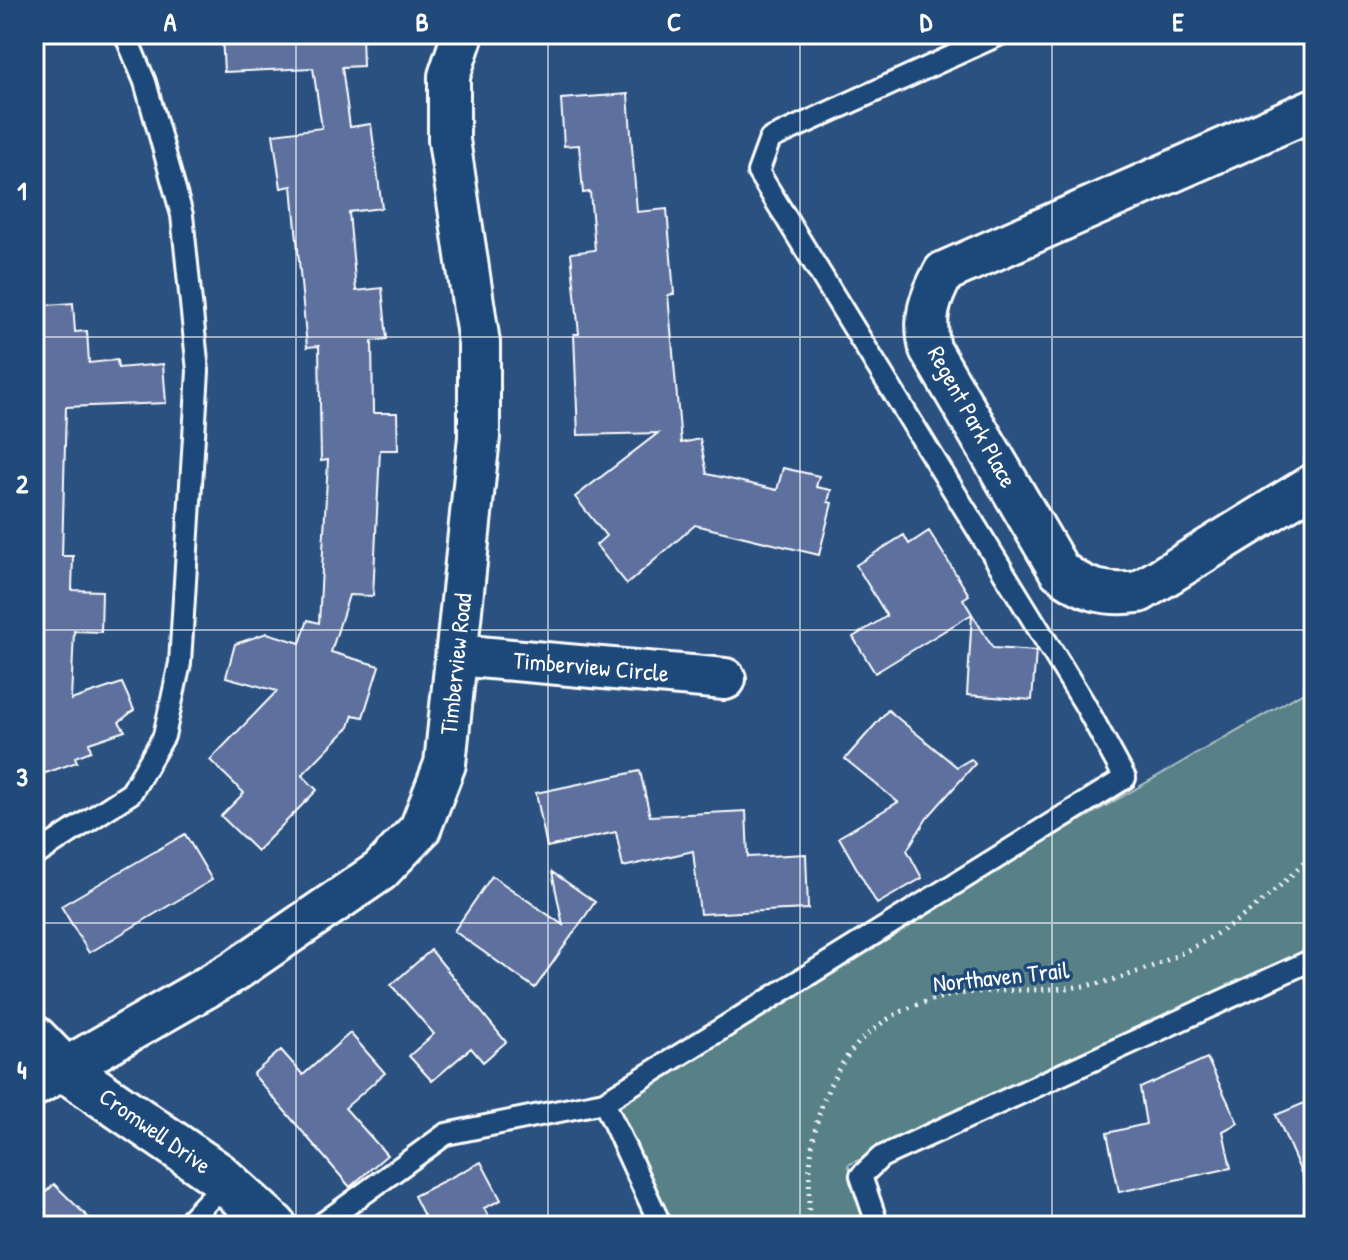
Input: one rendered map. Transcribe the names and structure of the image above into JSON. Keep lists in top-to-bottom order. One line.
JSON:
{"streets":{"street":["Regent Park Place","Timberview Road","Timberview Circle","Cromwell Drive"],"path":["Northaven Trail"]},"crossings":[["Timberview Road","Timberview Circle"],["Timberview Road","Cromwell Drive"]],"grid":{"columns":["A","B","C","D","E"],"rows":["1","2","3","4"]}}
